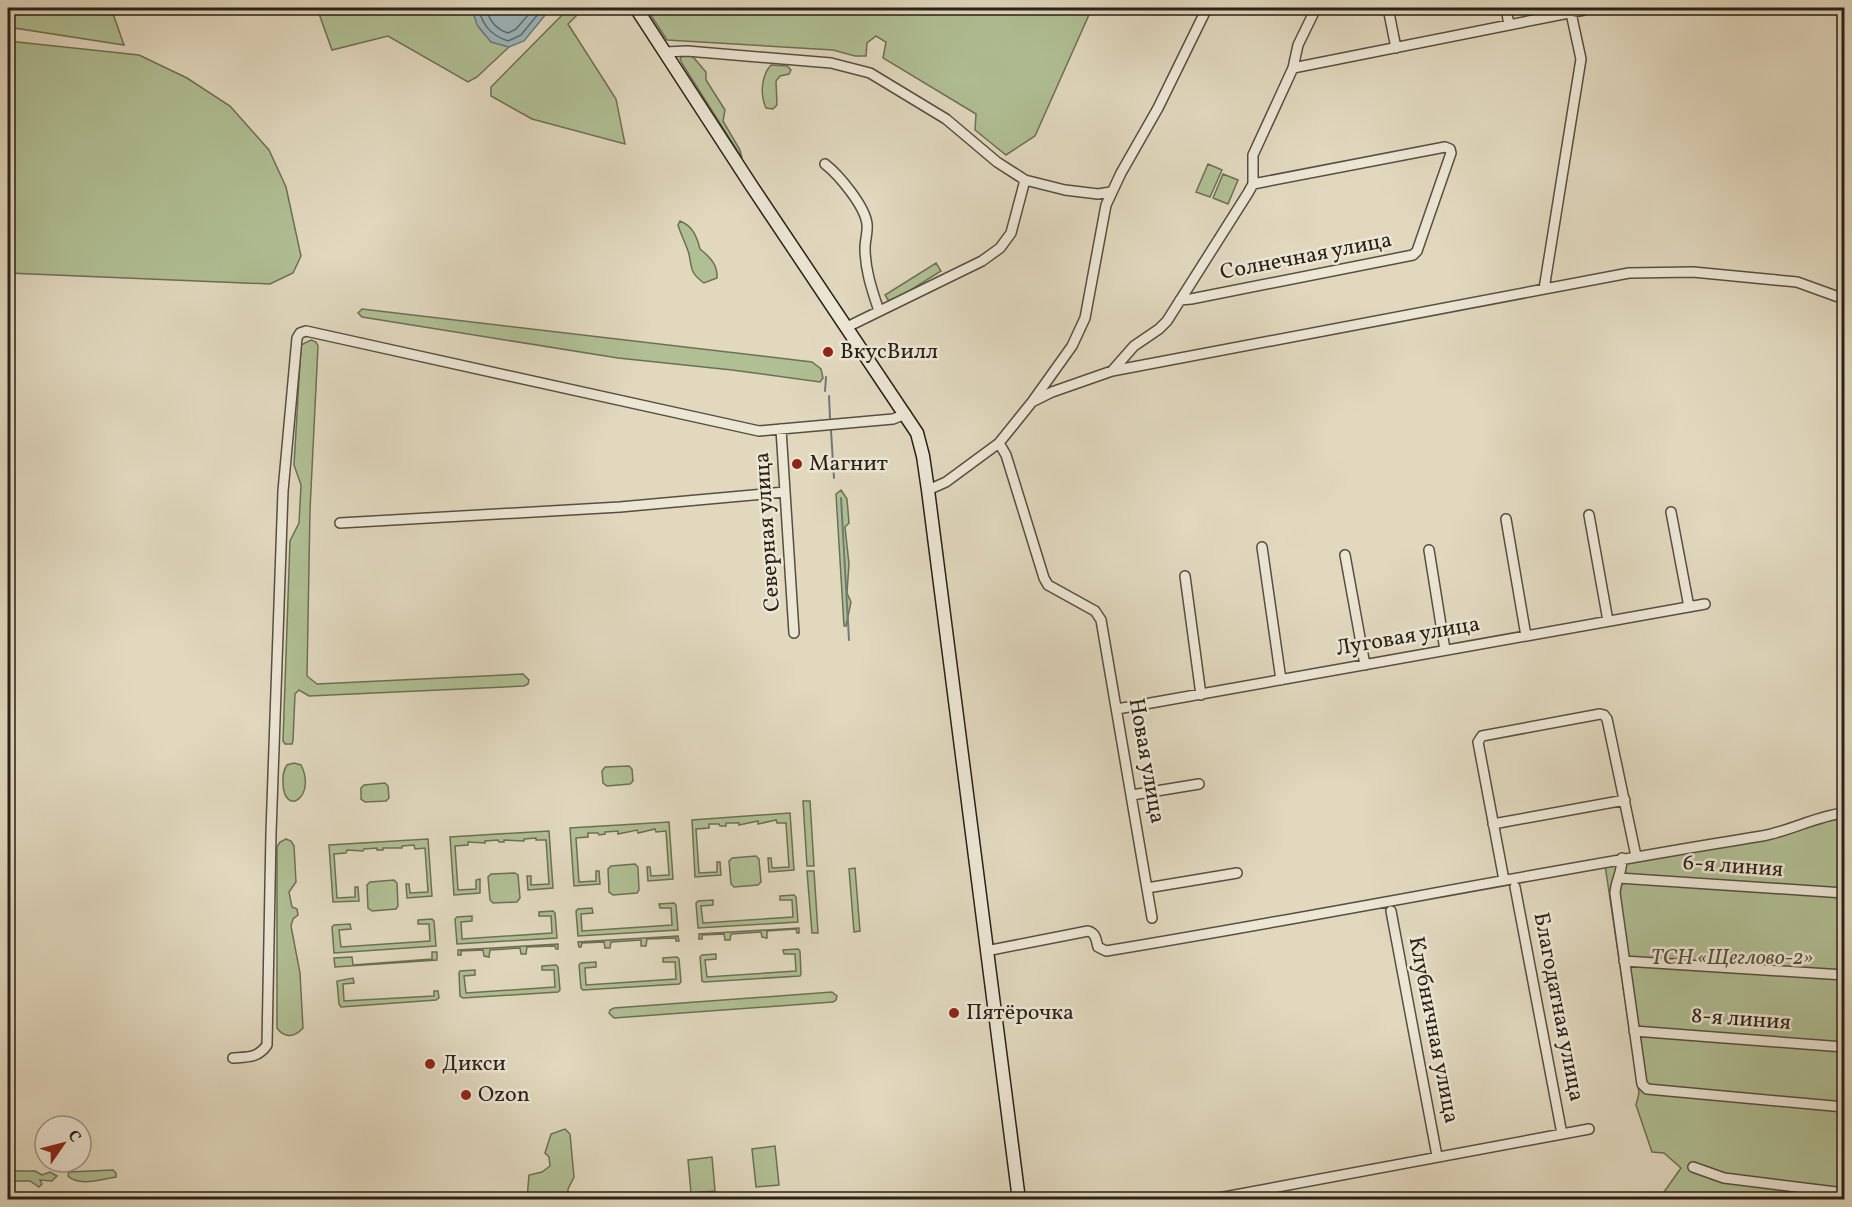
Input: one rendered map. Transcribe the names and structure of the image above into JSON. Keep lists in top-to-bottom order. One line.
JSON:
{"streets":{"street":["Солнечная улица","Северная улица","Луговая улица","Новая улица","6-я линия","Благодатная улица","8-я линия","Клубничная улица"]},"crossings":[["Луговая улица","Новая улица"]],"parks":["ТСН «Щеглово-2»"],"places":["ВкусВилл","Магнит","Пятёрочка","Дикси","Ozon"],"north":"top right"}
